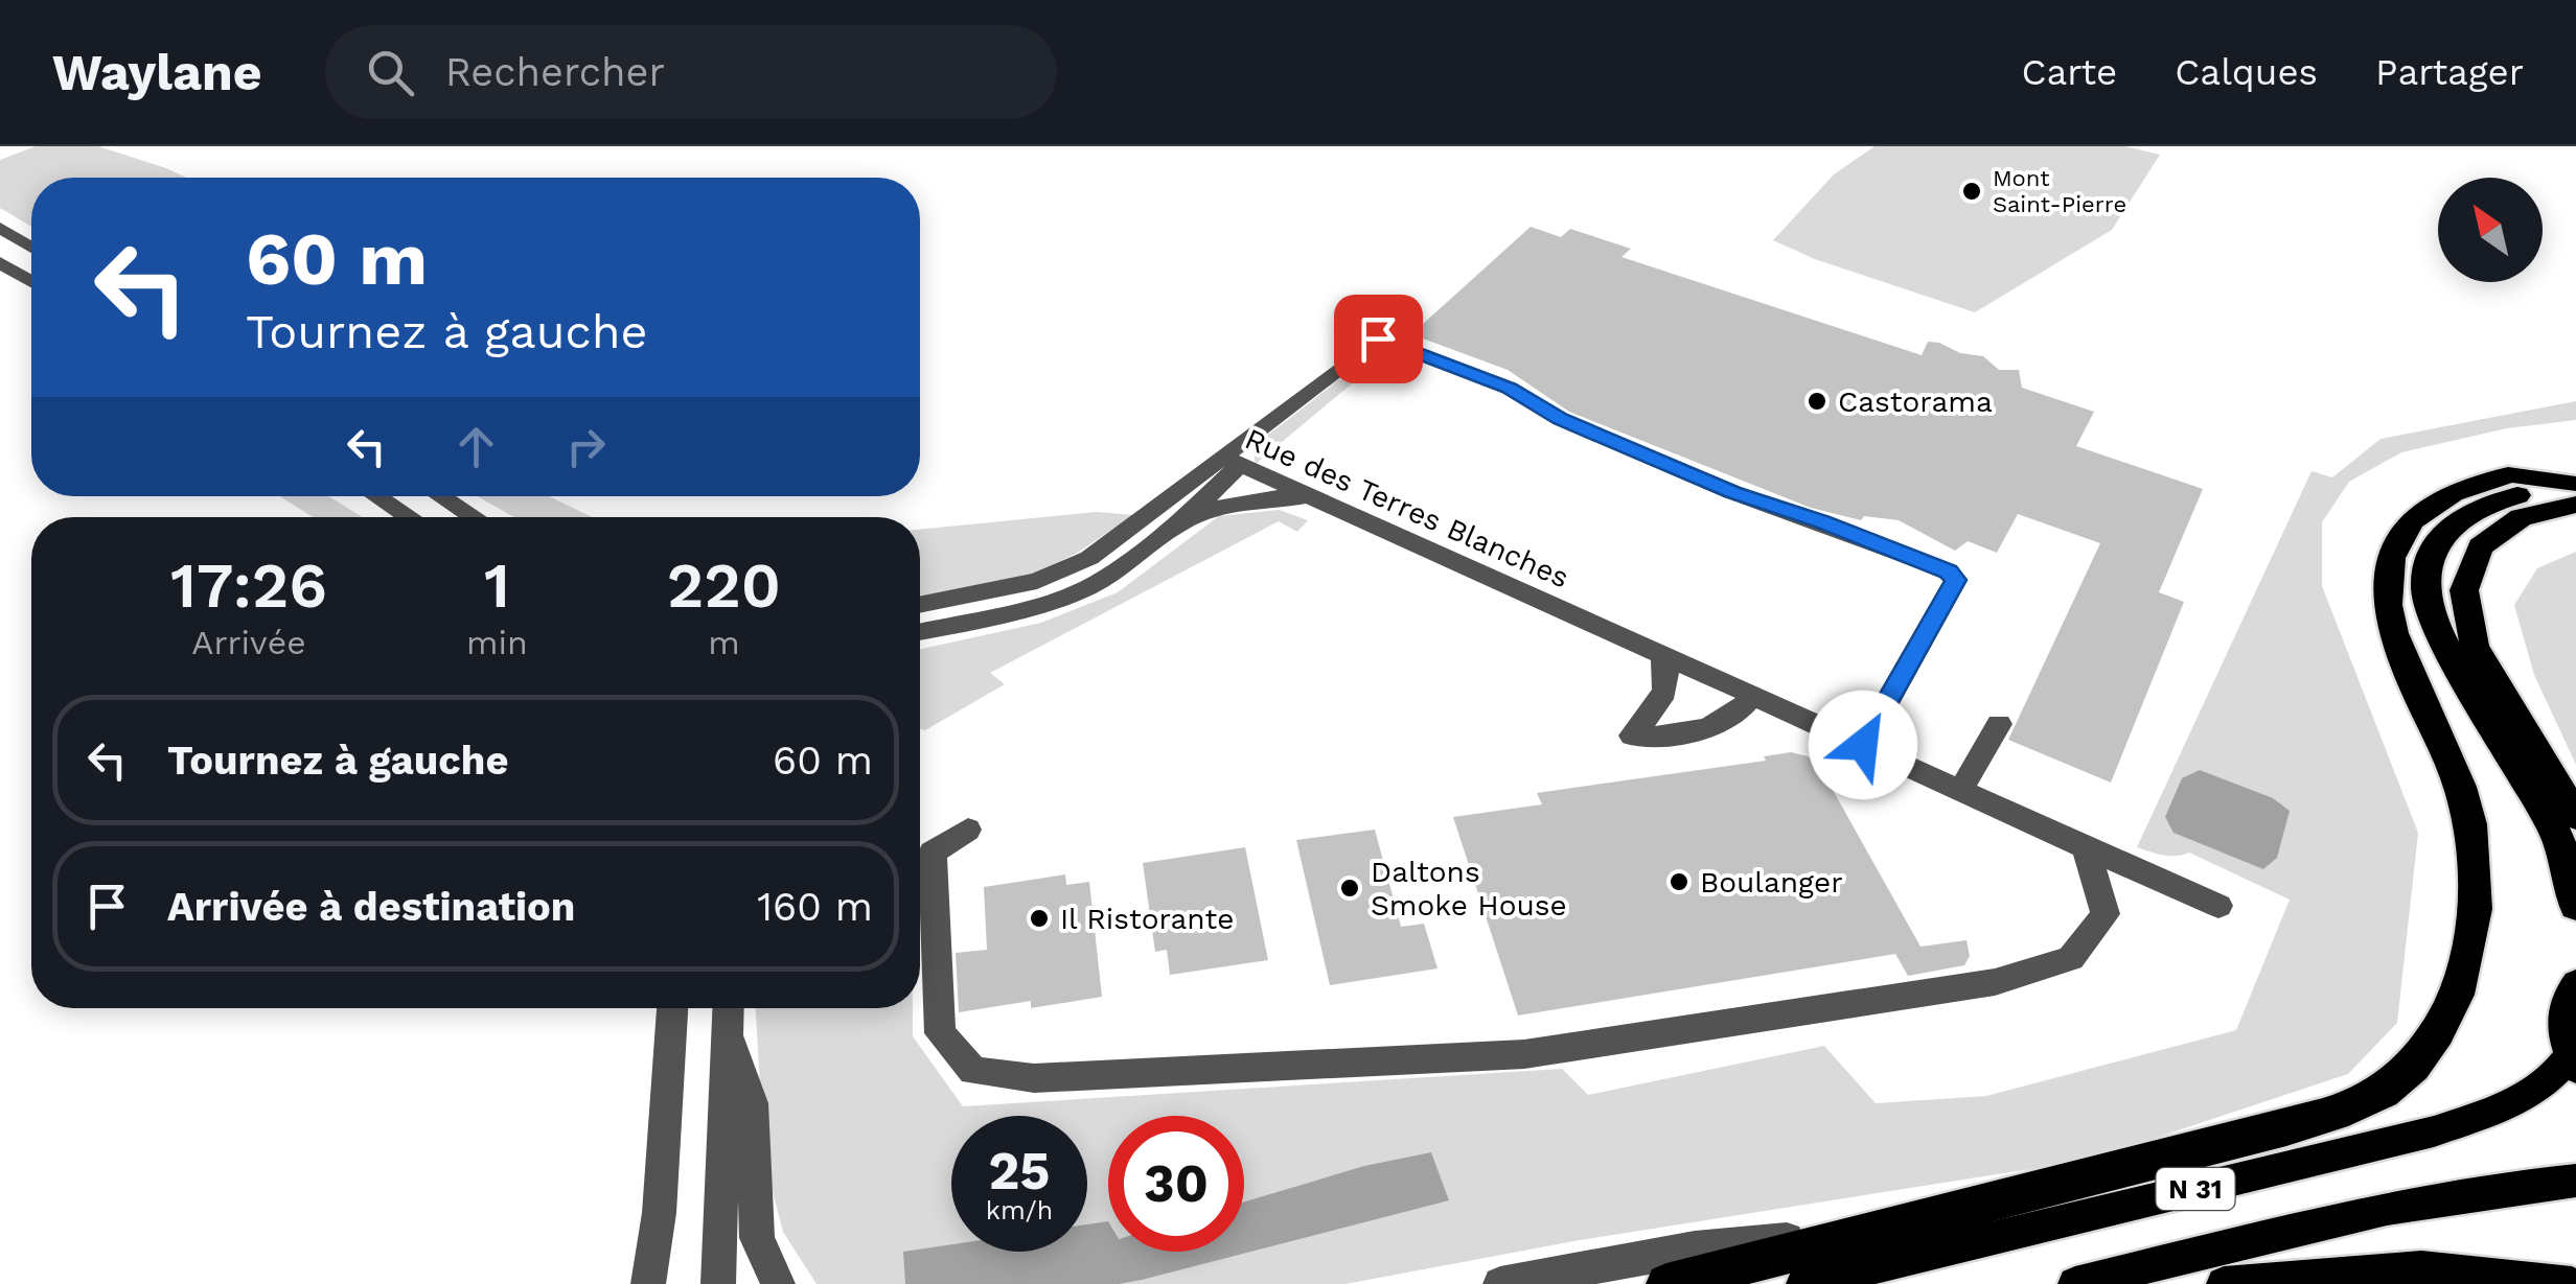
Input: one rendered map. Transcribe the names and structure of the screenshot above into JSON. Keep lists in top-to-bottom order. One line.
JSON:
{"streets":{"main road":["N 31"],"street":["Rue des Terres Blanches"]},"places":["Mont Saint-Pierre","Castorama","Boulanger","Daltons Smoke House","Il Ristorante"],"north":"top left","page":{"header":"Waylane","search":"Rechercher","nav":["Carte","Calques","Partager"],"turn":["60 m","Tournez à gauche"],"eta":["17:26","Arrivée","1","min","220","m"],"list":[{"name":"Tournez à gauche","value":"60 m"},{"name":"Arrivée à destination","value":"160 m"}],"speed":"25 km/h","limit":"30"}}
